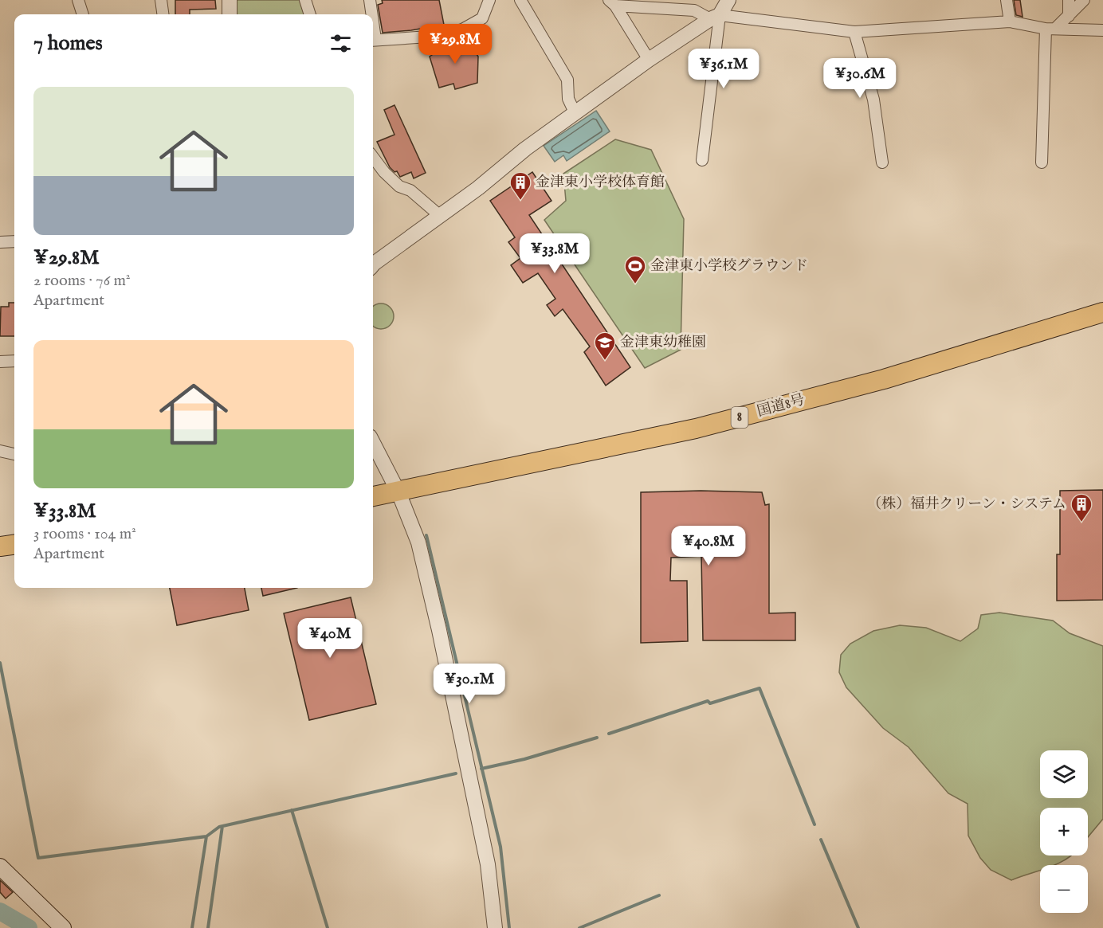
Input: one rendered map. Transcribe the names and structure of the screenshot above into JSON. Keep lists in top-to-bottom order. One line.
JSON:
{"streets":{"highway":["国道8号","8"]},"places":{"building":["金津東小学校体育館","（株）福井クリーン・システム"],"sports":["金津東小学校グラウンド"],"school or university":["金津東幼稚園"]},"page":{"heading":"7 homes","price":["¥29.8M","¥36.1M","¥30.6M","¥33.8M","¥40.8M","¥40M","¥30.1M"],"list":[{"name":"¥29.8M","note":"2 rooms · 76 m² · Apartment"},{"name":"¥33.8M","note":"3 rooms · 104 m² · Apartment"}],"map_buttons":["+","−"]}}
